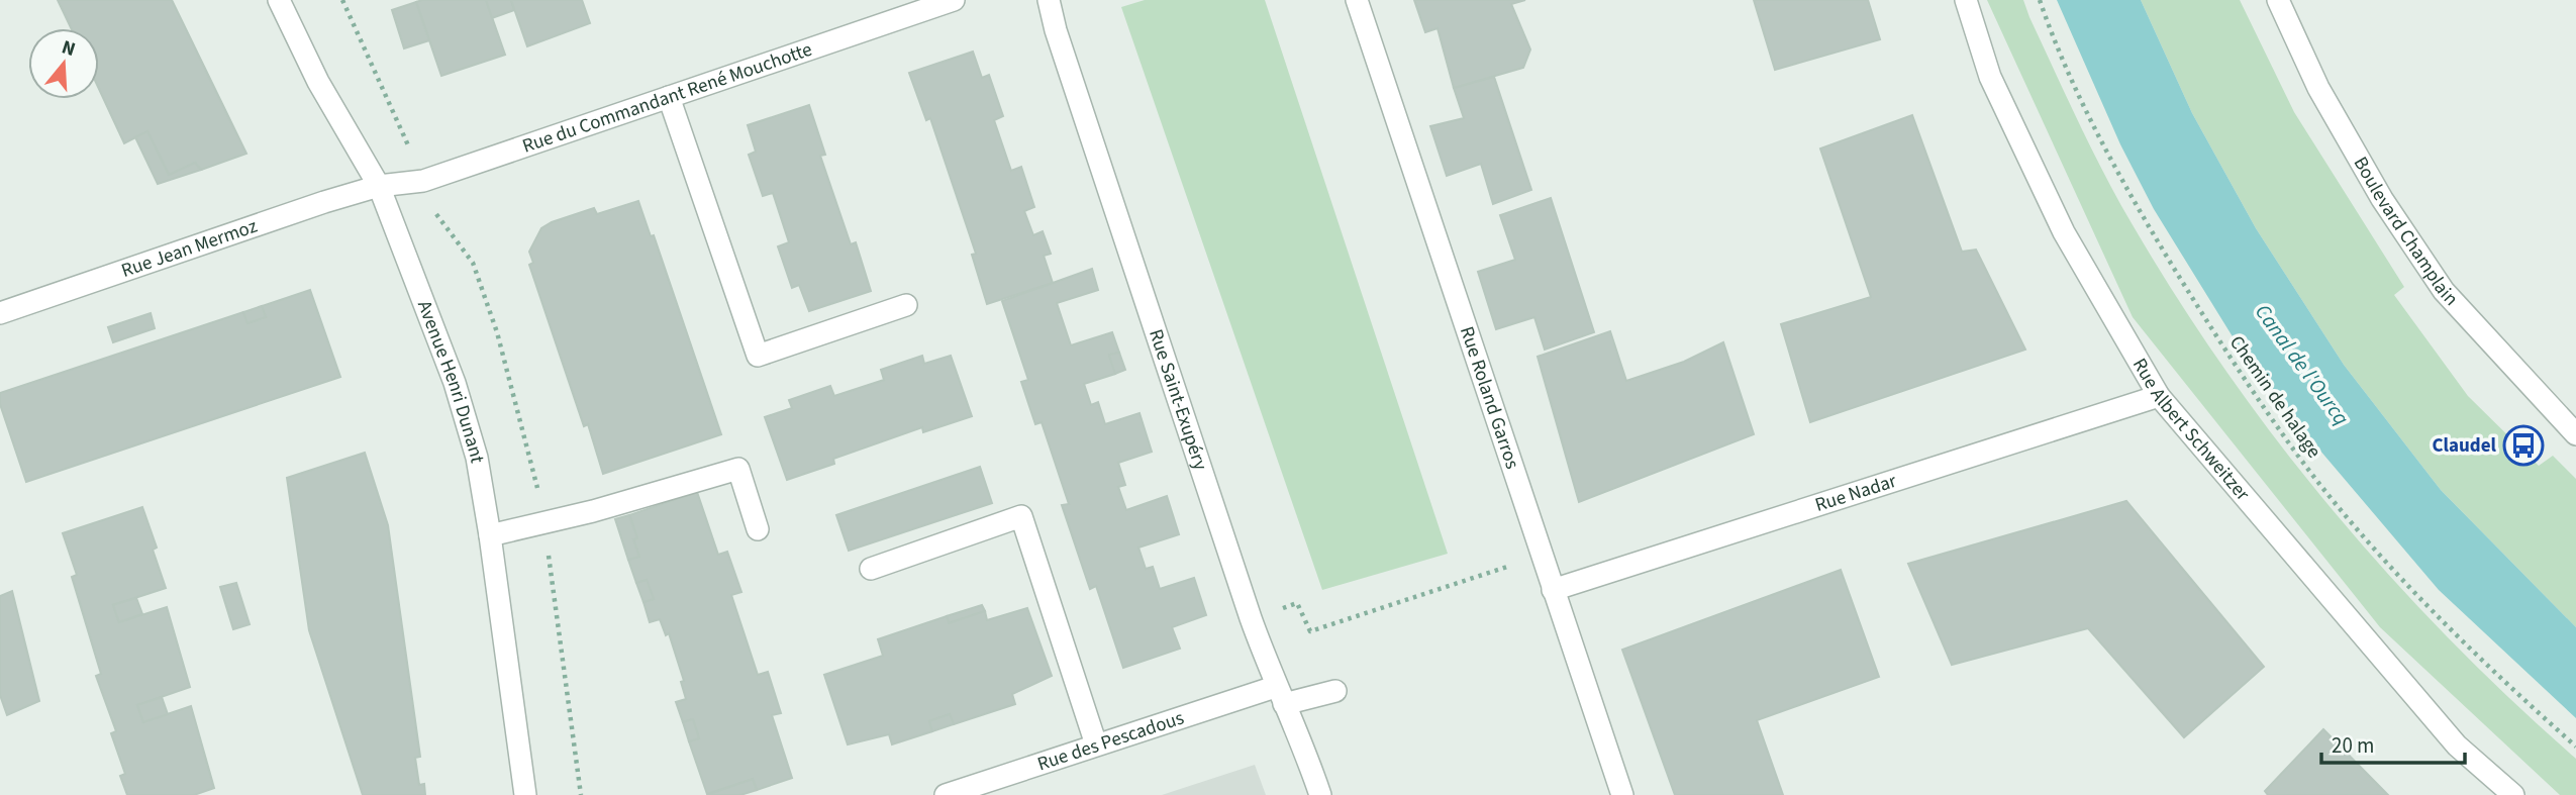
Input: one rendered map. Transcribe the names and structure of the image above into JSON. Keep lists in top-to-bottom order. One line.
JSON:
{"streets":{"street":["Rue du Commandant René Mouchotte","Boulevard Champlain","Rue Jean Mermoz","Avenue Henri Dunant","Rue Roland Garros","Rue Saint-Exupéry","Rue Albert Schweitzer","Rue Nadar","Rue des Pescadous"],"path":["Chemin de halage"]},"crossings":[["Rue du Commandant René Mouchotte","Rue Jean Mermoz"],["Rue du Commandant René Mouchotte","Avenue Henri Dunant"],["Rue Jean Mermoz","Avenue Henri Dunant"],["Rue Roland Garros","Rue Nadar"],["Rue Saint-Exupéry","Rue des Pescadous"],["Rue Albert Schweitzer","Rue Nadar"]],"water":["Canal de l'Ourcq"],"places":{"bus stop":["Claudel"]},"scale_bar":"20 m","north":"top"}
